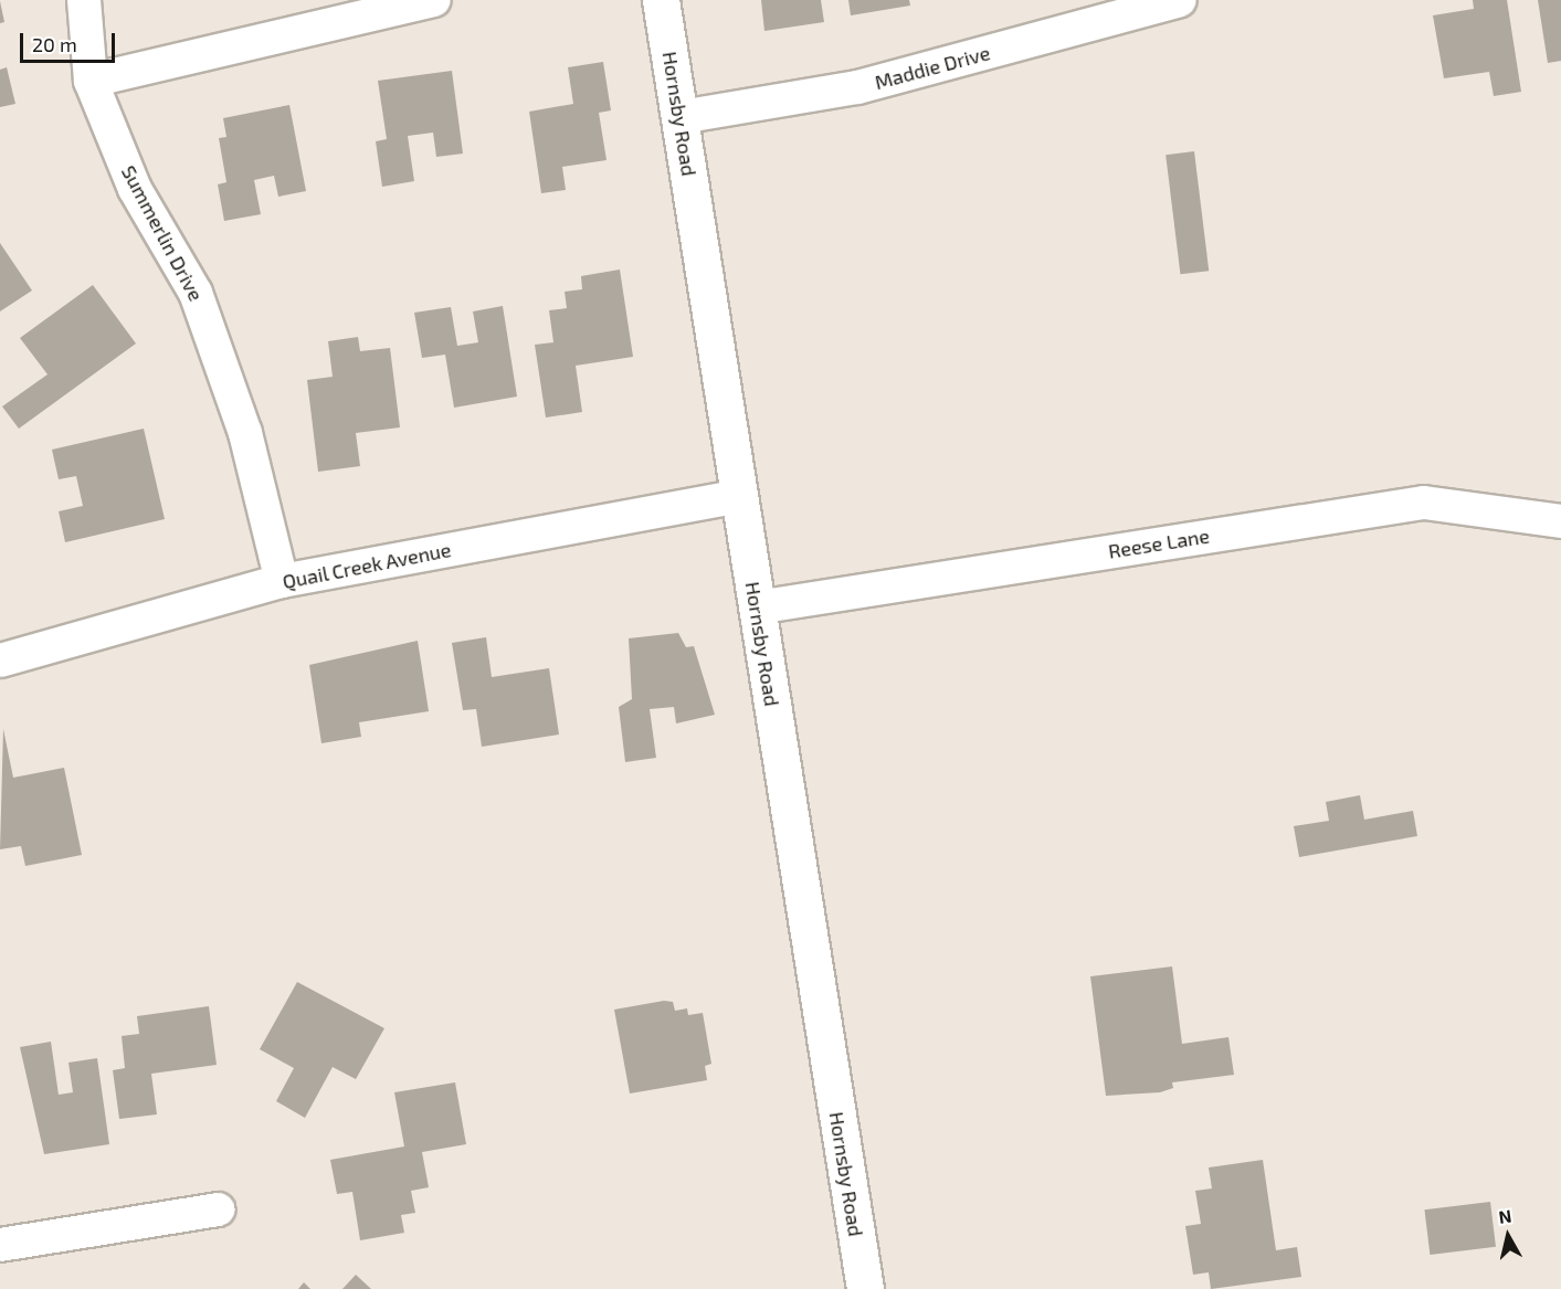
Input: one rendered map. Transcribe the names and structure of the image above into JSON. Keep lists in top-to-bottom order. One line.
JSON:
{"streets":{"street":["Maddie Drive","Hornsby Road","Summerlin Drive","Reese Lane","Quail Creek Avenue"]},"crossings":[["Maddie Drive","Hornsby Road"],["Hornsby Road","Reese Lane"],["Hornsby Road","Quail Creek Avenue"],["Summerlin Drive","Quail Creek Avenue"]],"scale_bar":"20 m","north":"top"}
